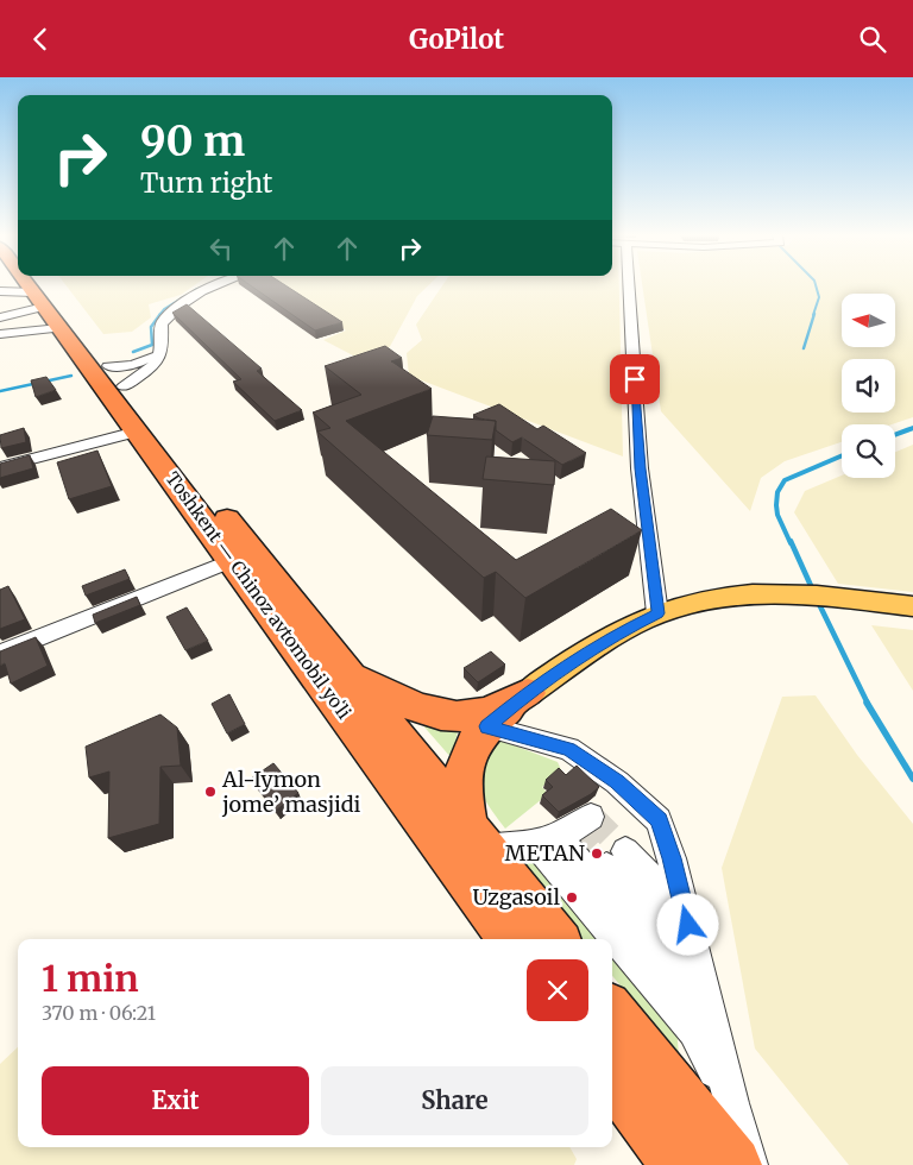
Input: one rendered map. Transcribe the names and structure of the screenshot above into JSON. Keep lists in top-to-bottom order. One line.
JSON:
{"streets":{"highway":["Toshkent — Chinoz avtomobil yoʻli"]},"places":["Al-Iymon jome’ masjidi","METAN","Uzgasoil"],"north":"left","page":{"header":"GoPilot","turn":["90 m","Turn right"],"heading":["1 min","370 m · 06:21"],"buttons":["Exit","Share"]}}
